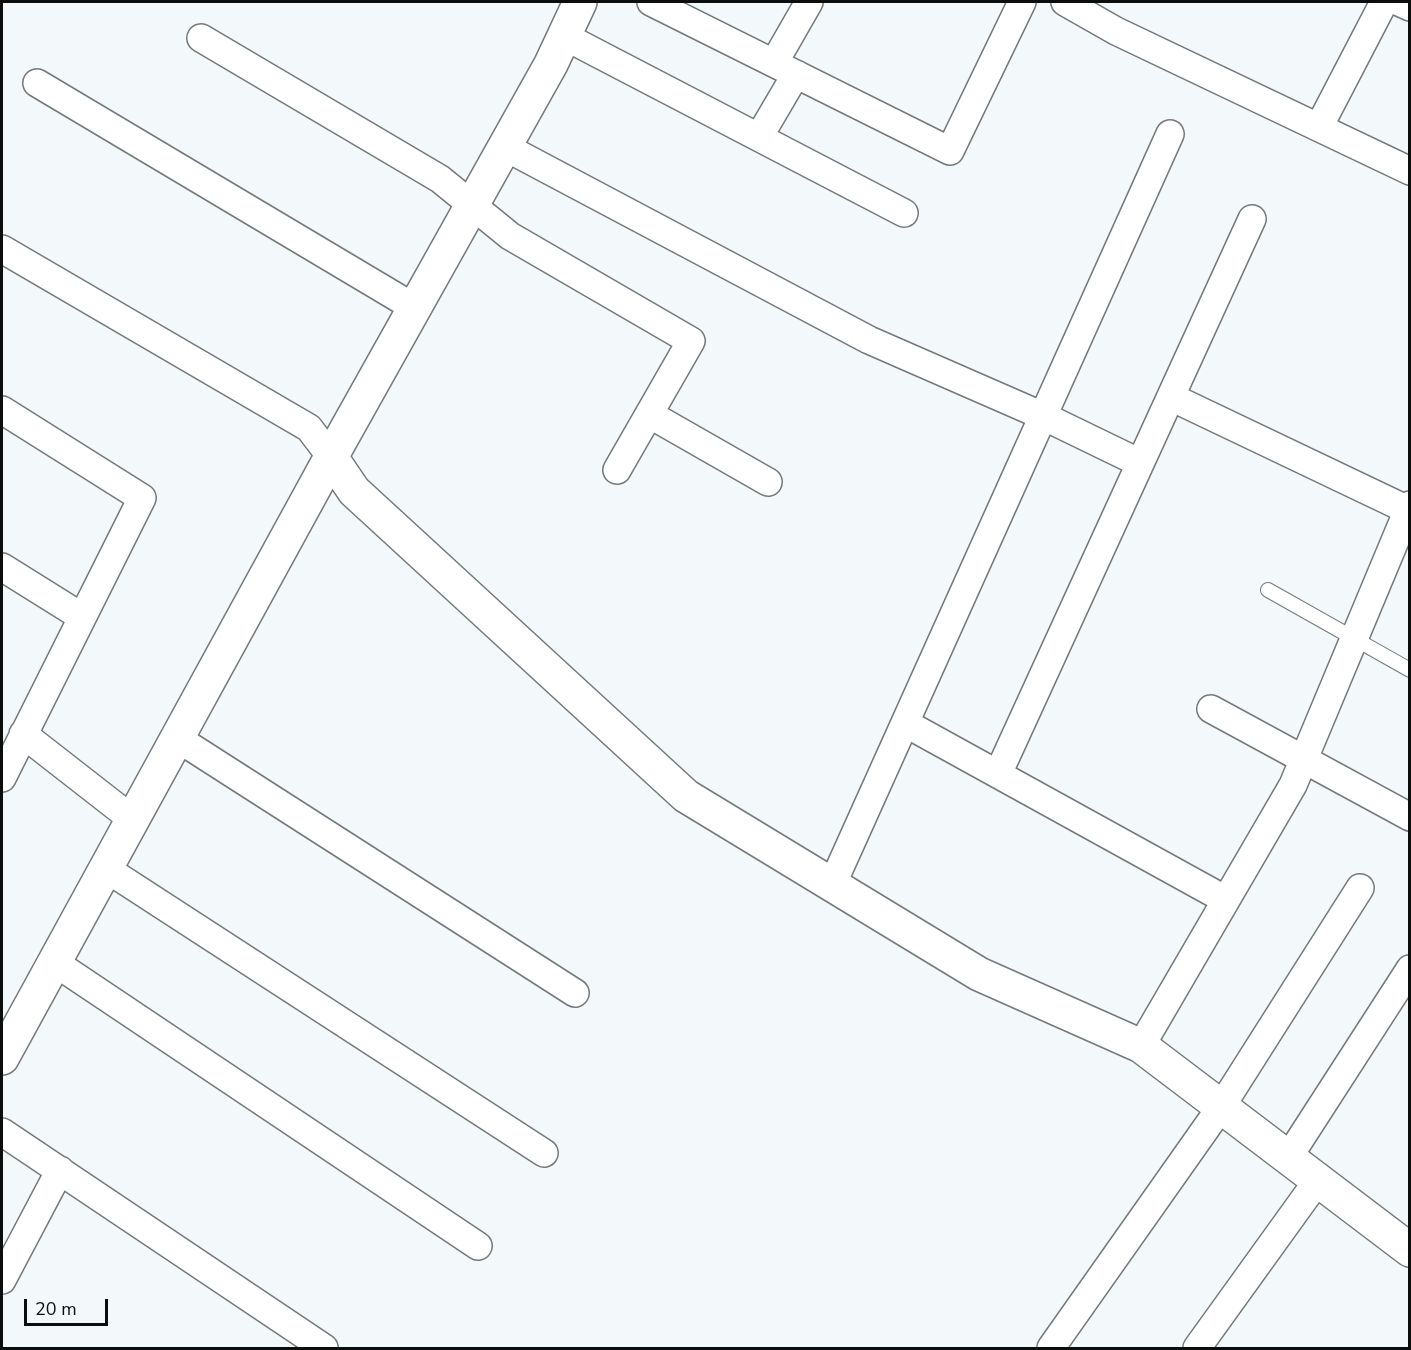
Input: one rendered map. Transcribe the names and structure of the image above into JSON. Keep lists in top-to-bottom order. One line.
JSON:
{"scale_bar":"20 m"}
